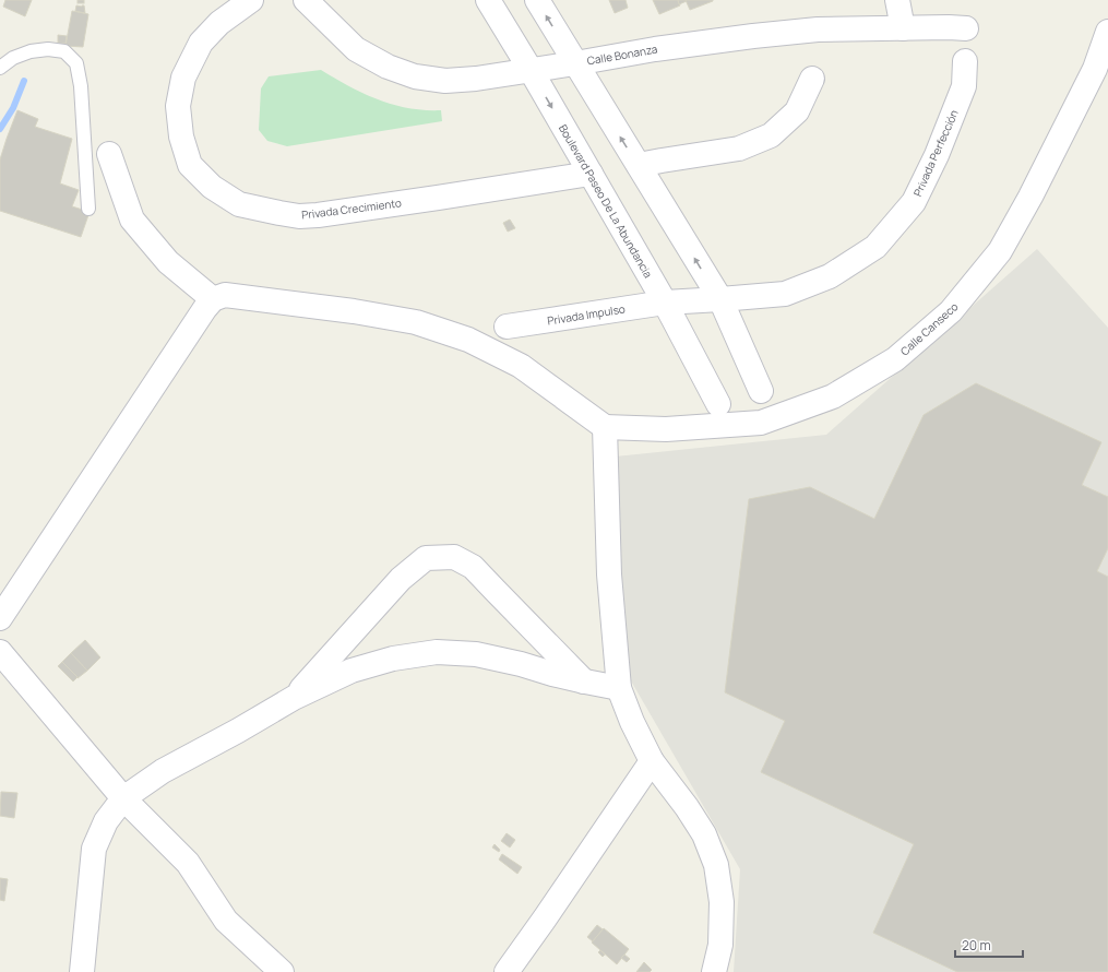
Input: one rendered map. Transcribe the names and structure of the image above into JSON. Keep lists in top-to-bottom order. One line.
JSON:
{"streets":{"street":["Calle Bonanza","Privada Perfección","Boulevard Paseo De La Abundancia","Privada Crecimiento","Privada Impulso","Calle Canseco"]},"crossings":[["Calle Bonanza","Boulevard Paseo De La Abundancia"],["Privada Perfección","Boulevard Paseo De La Abundancia"],["Privada Perfección","Privada Impulso"],["Boulevard Paseo De La Abundancia","Privada Crecimiento"],["Boulevard Paseo De La Abundancia","Privada Impulso"]],"scale_bar":"20 m"}
